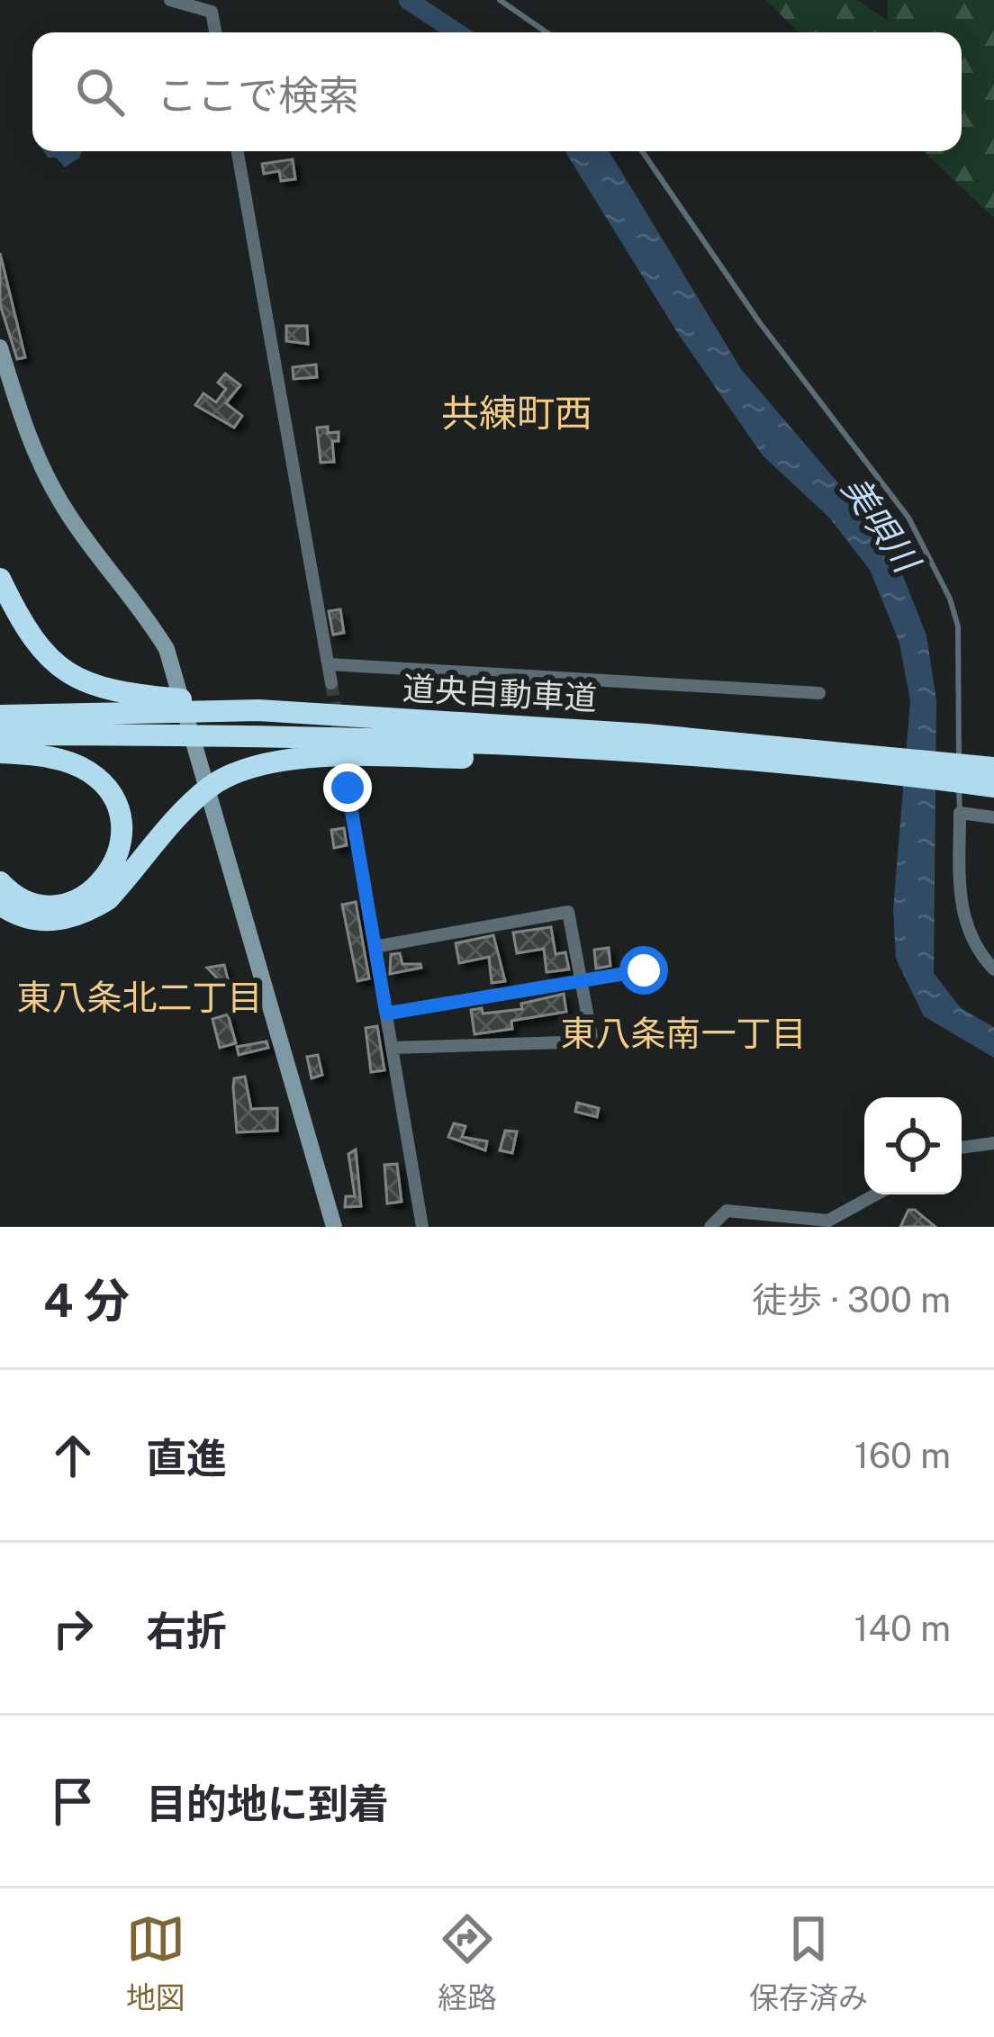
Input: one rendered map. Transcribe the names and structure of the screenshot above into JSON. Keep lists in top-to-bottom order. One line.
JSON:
{"streets":{"highway":["道央自動車道"]},"districts":["共練町西","東八条北二丁目","東八条南一丁目"],"water":["美唄川"],"page":{"search":"ここで検索","heading":["4 分","徒歩 · 300 m"],"list":[["直進","160 m"],["右折","140 m"],"目的地に到着"],"nav":["地図","経路","保存済み"]}}
